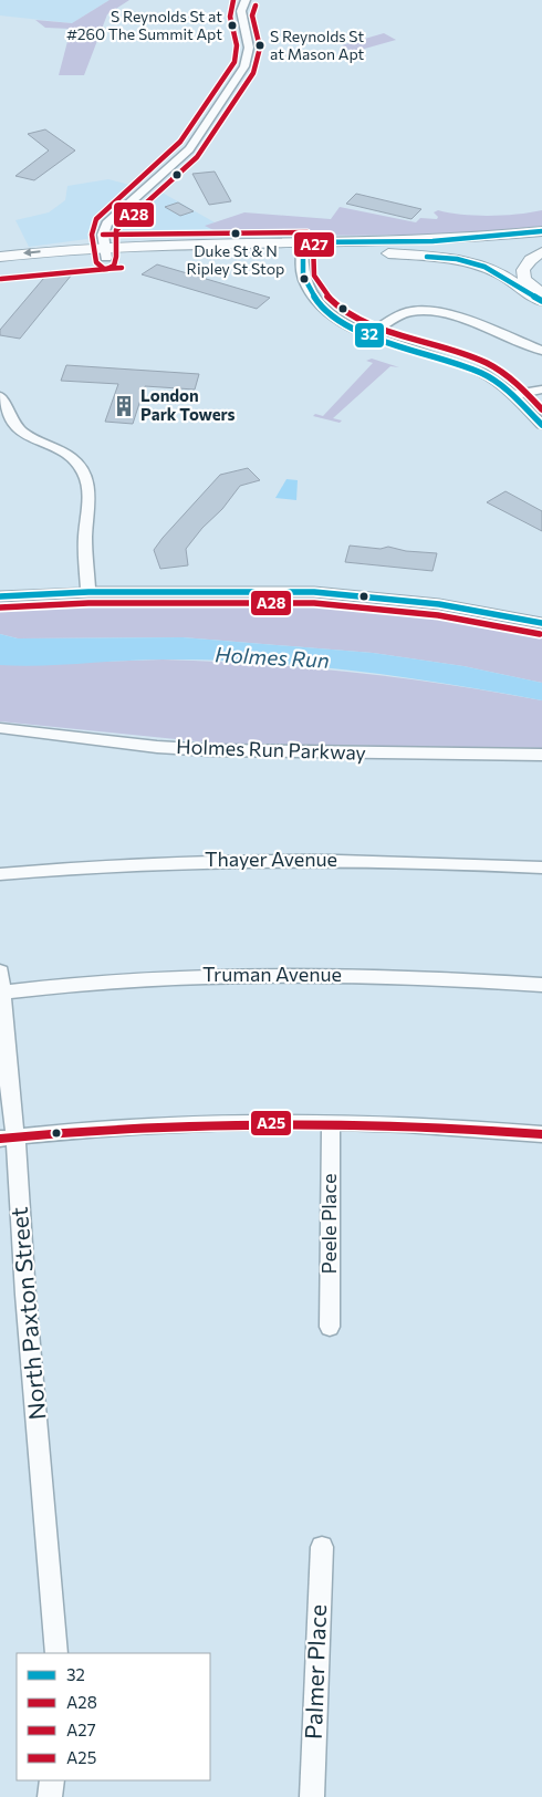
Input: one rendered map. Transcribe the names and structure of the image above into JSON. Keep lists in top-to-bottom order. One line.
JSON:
{"streets":{"street":["Holmes Run Parkway","Thayer Avenue","Truman Avenue","Peele Place","North Paxton Street","Palmer Place"]},"crossings":[["Truman Avenue","North Paxton Street"]],"water":["Holmes Run"],"places":{"other":["S Reynolds St at #260 The Summit Apt","S Reynolds St at Mason Apt","Duke St & N Ripley St Stop"],"building":["London Park Towers"]},"lines":["transit line A27","transit line A28","transit line 32","transit line A25"],"legend":["32","A28","A27","A25"]}
